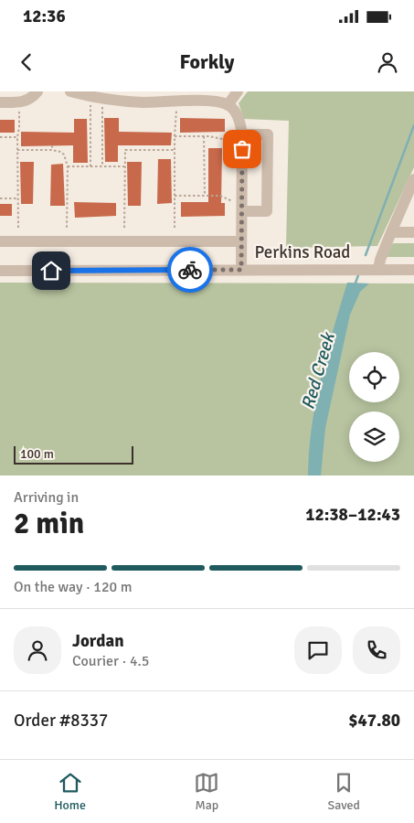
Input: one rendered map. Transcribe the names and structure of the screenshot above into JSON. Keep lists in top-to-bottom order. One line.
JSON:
{"streets":{"street":["Perkins Road"]},"water":["Red Creek"],"scale_bar":"100 m","page":{"status":"12:36","header":"Forkly","scale":"100 m","heading":["2 min","Arriving in","12:38–12:43"],"panel":["Jordan","Courier · 4.5","Order #8337","$47.80"],"bar":"On the way · 120 m","tabs":["Home","Map","Saved"]}}
